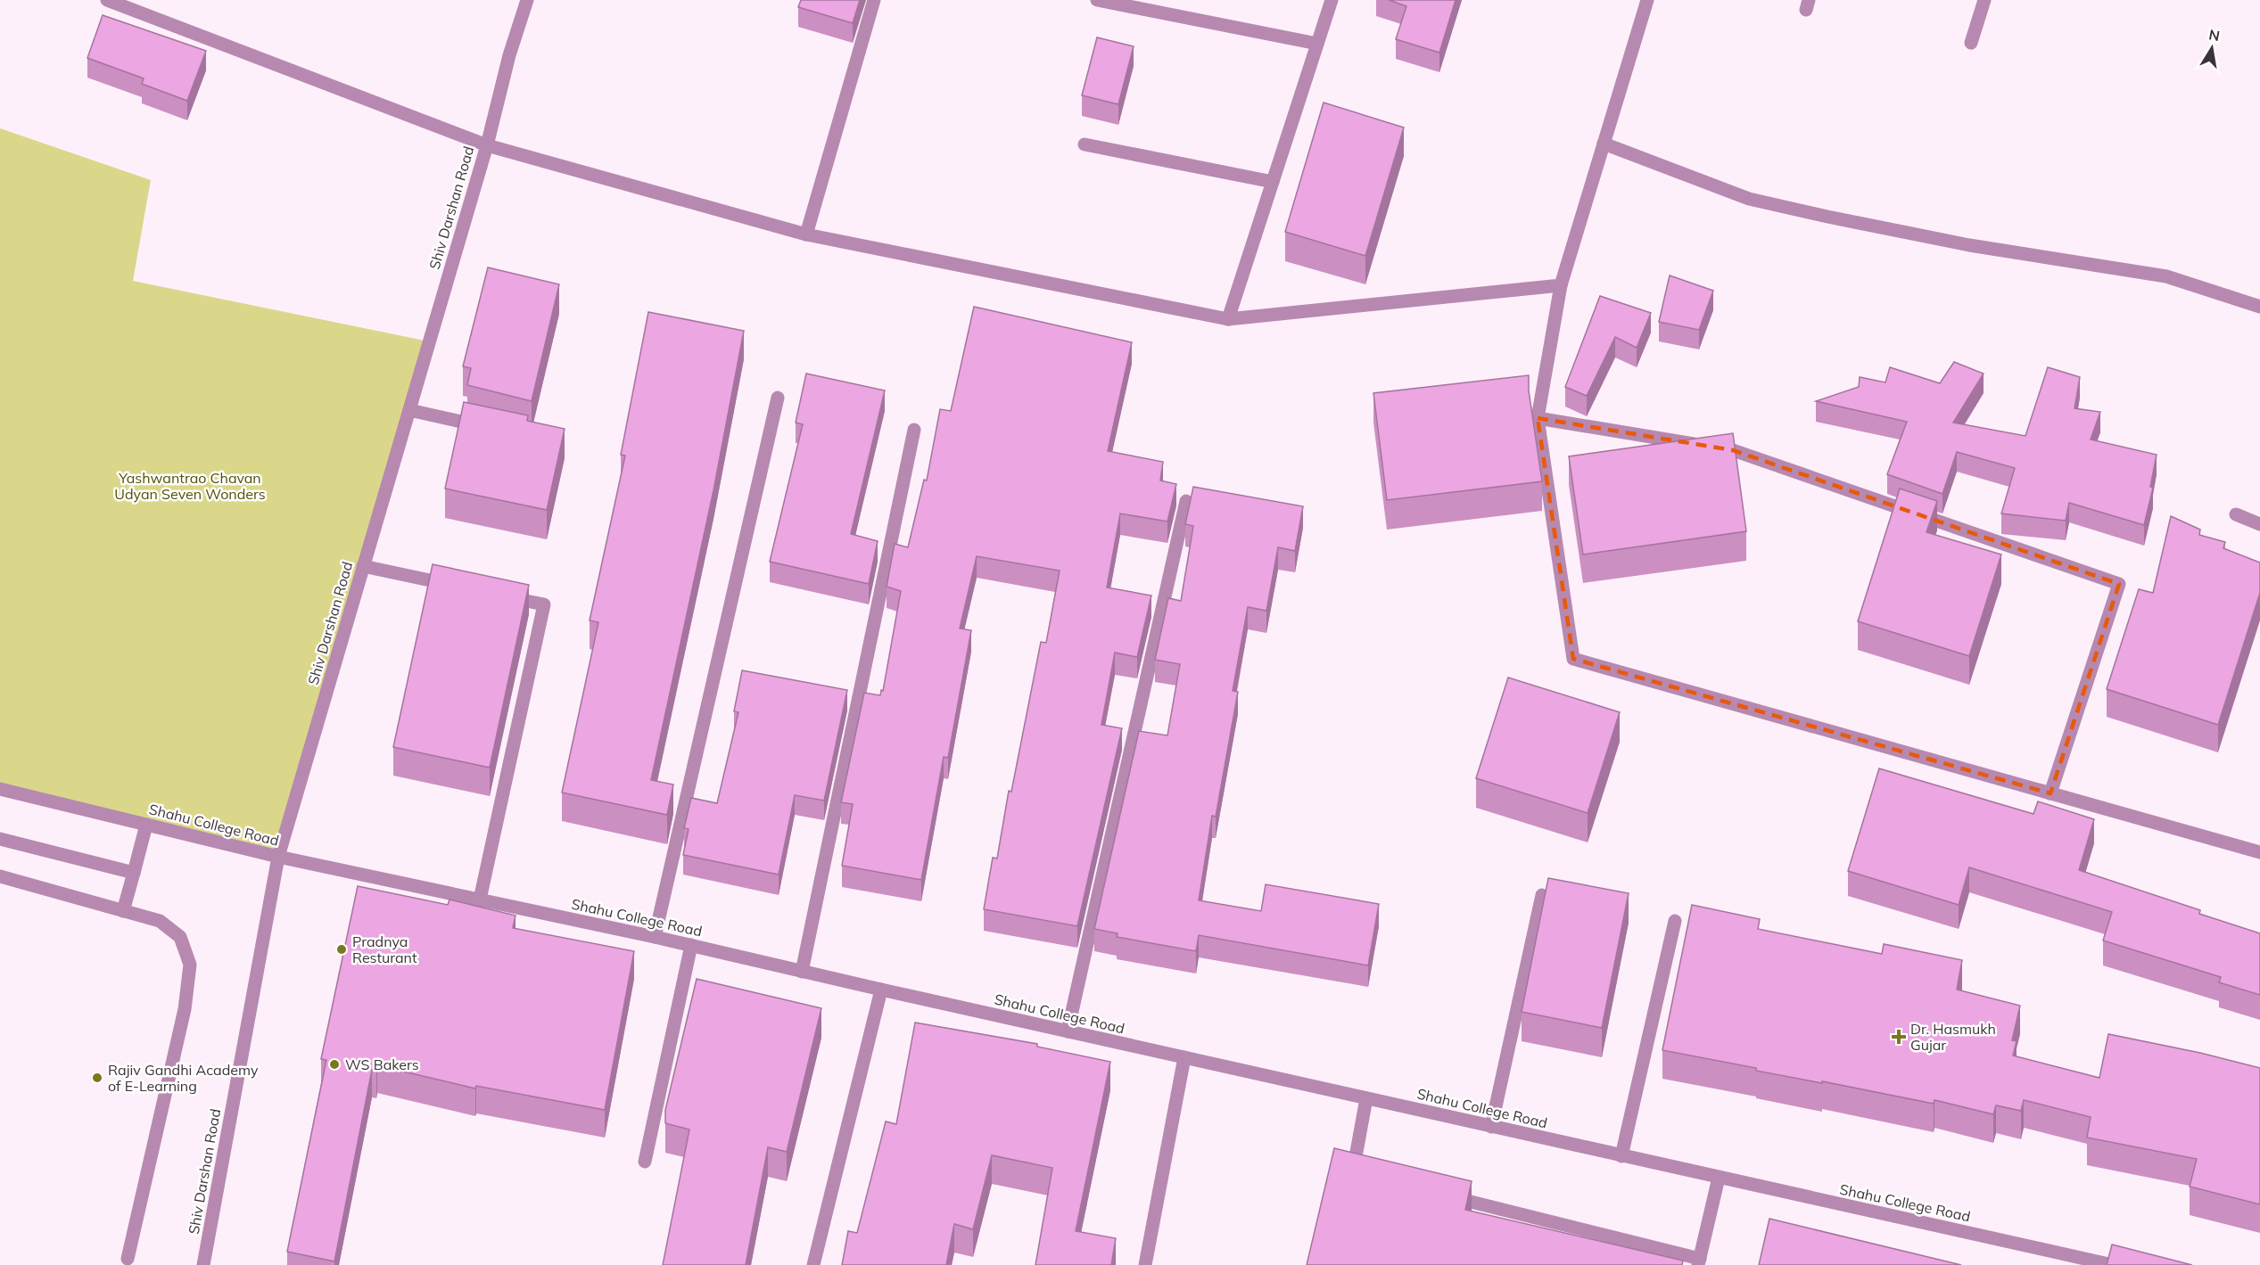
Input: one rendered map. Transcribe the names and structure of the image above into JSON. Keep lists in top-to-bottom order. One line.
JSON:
{"streets":{"street":["Shiv Darshan Road","Shahu College Road"]},"crossings":[["Shiv Darshan Road","Shahu College Road"]],"parks":["Yashwantrao Chavan Udyan Seven Wonders"],"places":{"other":["Pradnya Resturant","WS Bakers","Rajiv Gandhi Academy of E-Learning"],"health":["Dr. Hasmukh Gujar"]},"north":"top"}
